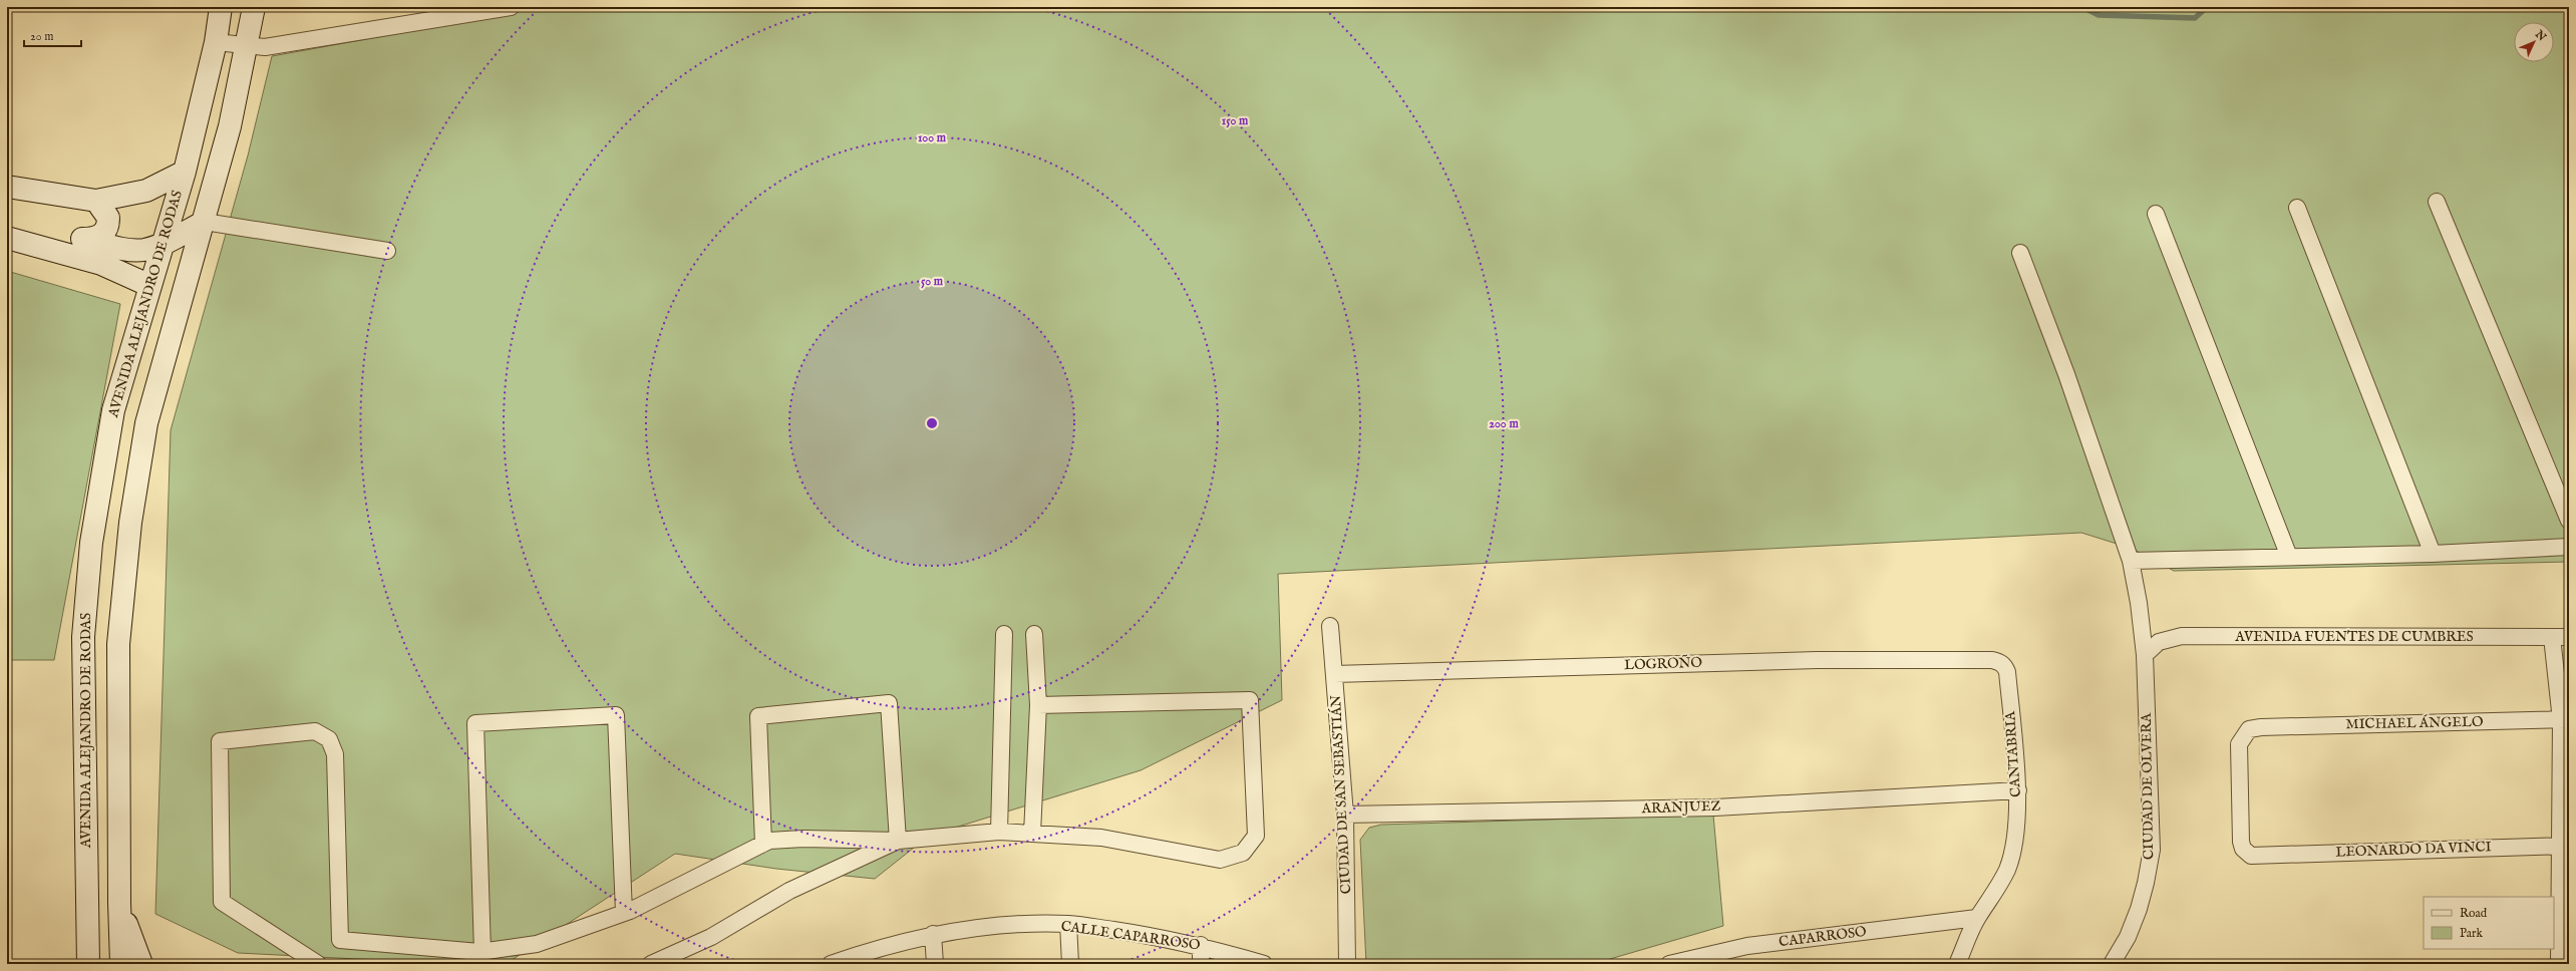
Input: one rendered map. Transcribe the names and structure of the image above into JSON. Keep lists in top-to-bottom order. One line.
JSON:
{"streets":{"street":["AVENIDA ALEJANDRO DE RODAS","AVENIDA FUENTES DE CUMBRES","LOGROÑO","MICHAEL ÁNGELO","CANTABRIA","CIUDAD DE OLVERA","CIUDAD DE SAN SEBASTIÁN","ARANJUEZ","LEONARDO DA VINCI","CALLE CAPARROSO","CAPARROSO"]},"crossings":[["AVENIDA FUENTES DE CUMBRES","CIUDAD DE OLVERA"],["LOGROÑO","CANTABRIA"],["LOGROÑO","CIUDAD DE SAN SEBASTIÁN"],["MICHAEL ÁNGELO","LEONARDO DA VINCI"],["CANTABRIA","ARANJUEZ"],["CANTABRIA","CAPARROSO"],["CIUDAD DE SAN SEBASTIÁN","ARANJUEZ"]],"legend":["Road","Park"],"scale_bar":"20 m","north":"top right","rings":["150 m","100 m","50 m","200 m"]}
